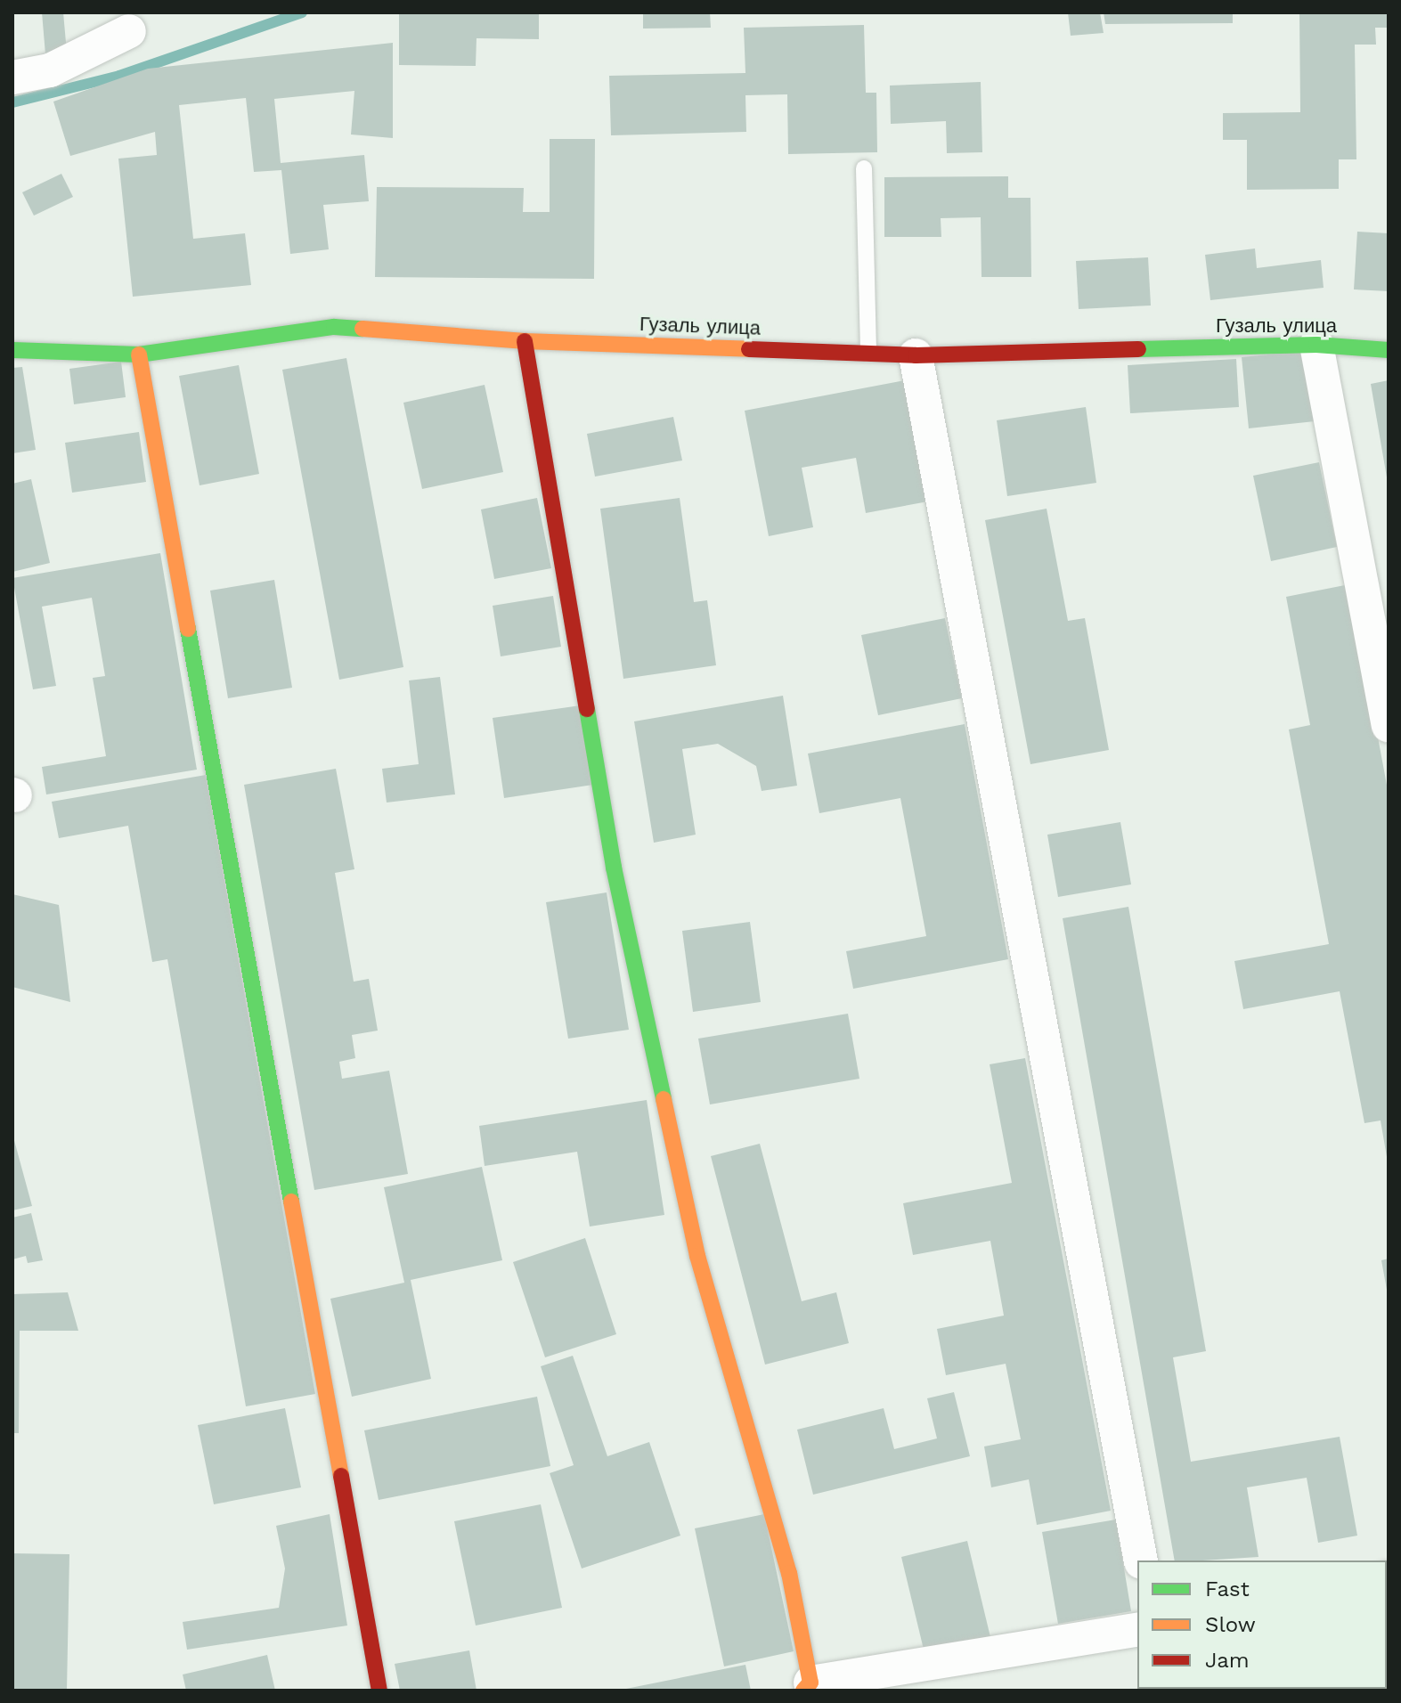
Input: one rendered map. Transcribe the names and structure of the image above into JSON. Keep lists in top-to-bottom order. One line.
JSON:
{"streets":{"street":["Гузаль улица"]},"legend":["Fast","Slow","Jam"]}
